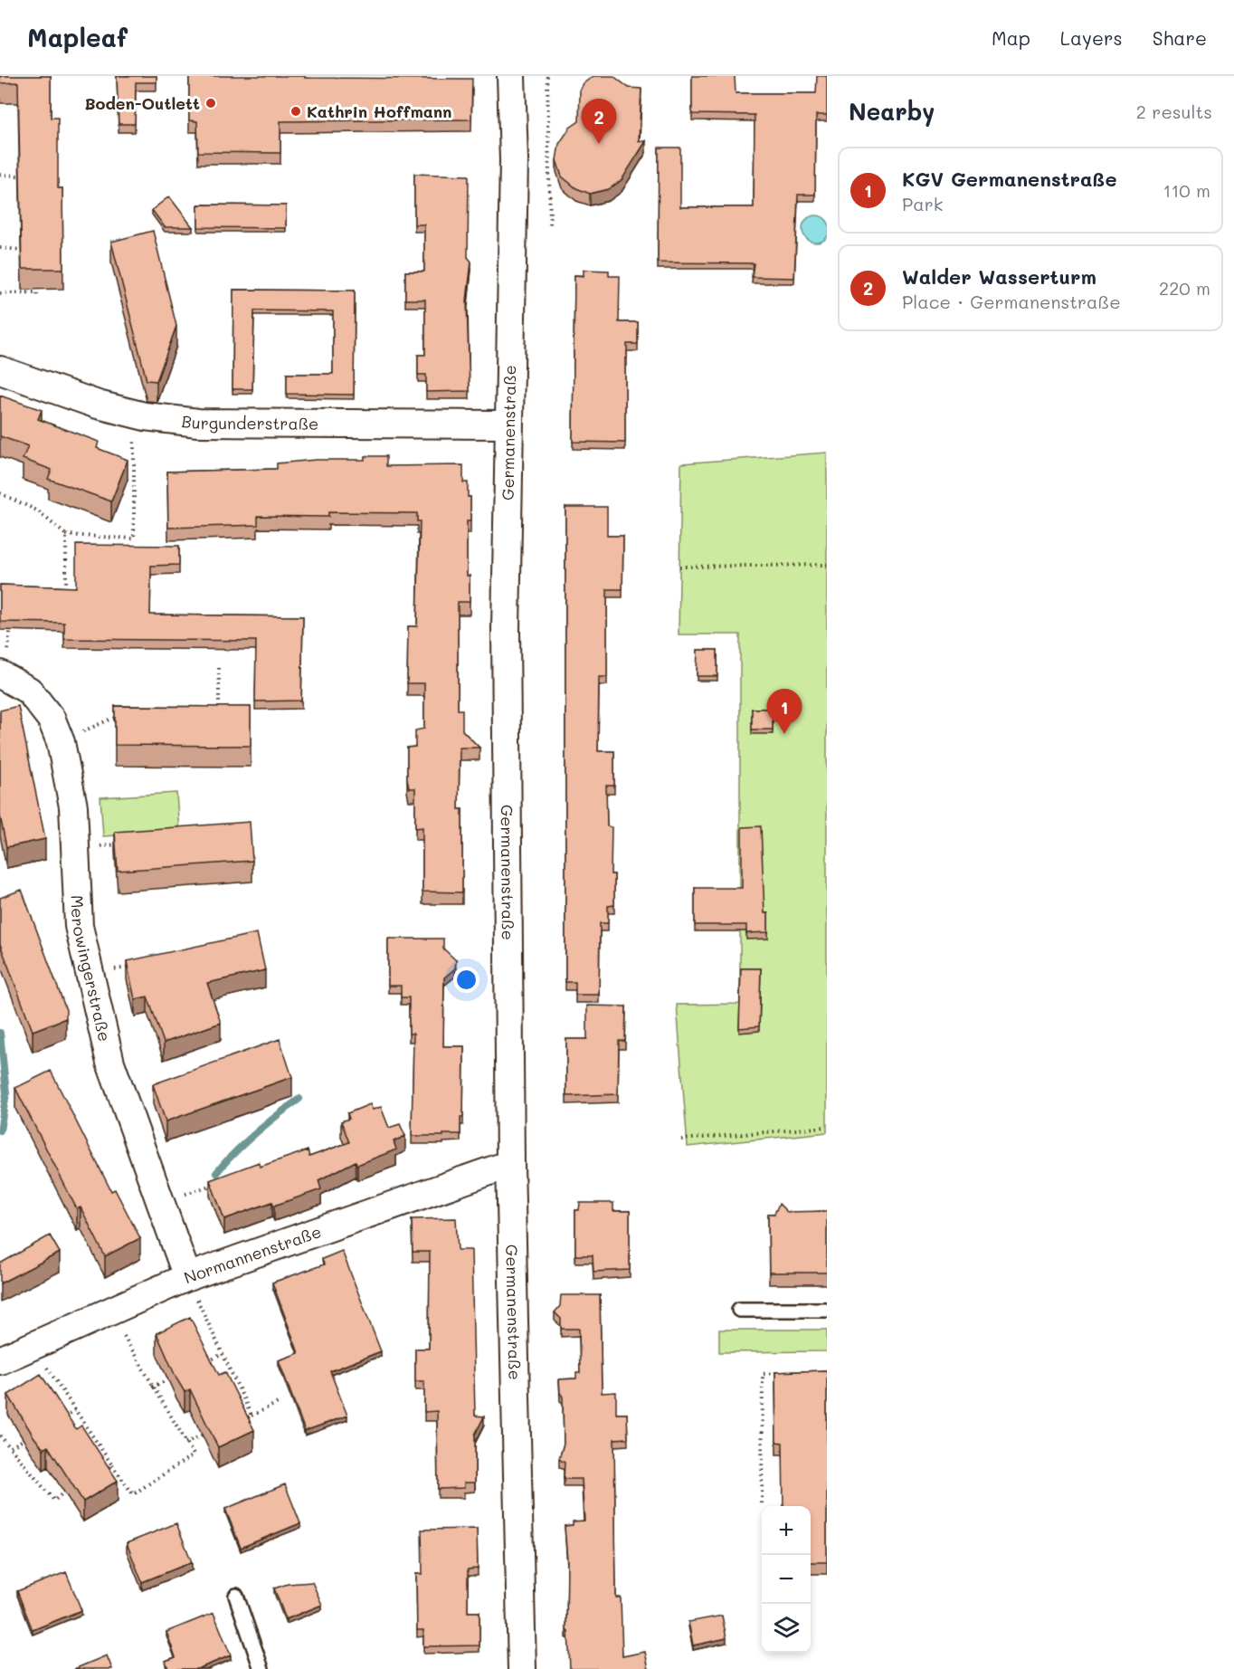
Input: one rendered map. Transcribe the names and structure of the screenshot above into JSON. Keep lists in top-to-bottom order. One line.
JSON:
{"streets":{"street":["Burgunderstraße","Germanenstraße","Merowingerstraße","Normannenstraße"]},"crossings":[["Burgunderstraße","Germanenstraße"],["Germanenstraße","Normannenstraße"],["Merowingerstraße","Normannenstraße"]],"places":["Boden-Outlett","Kathrin Hoffmann"],"page":{"header":"Mapleaf","nav":["Map","Layers","Share"],"heading":["Nearby","2 results"],"pins":["2","1"],"list":[{"mark":"1","name":"KGV Germanenstraße","note":"Park","value":"110 m"},{"mark":"2","name":"Walder Wasserturm","note":"Place · Germanenstraße","value":"220 m"}],"map_buttons":["+","−"]}}
